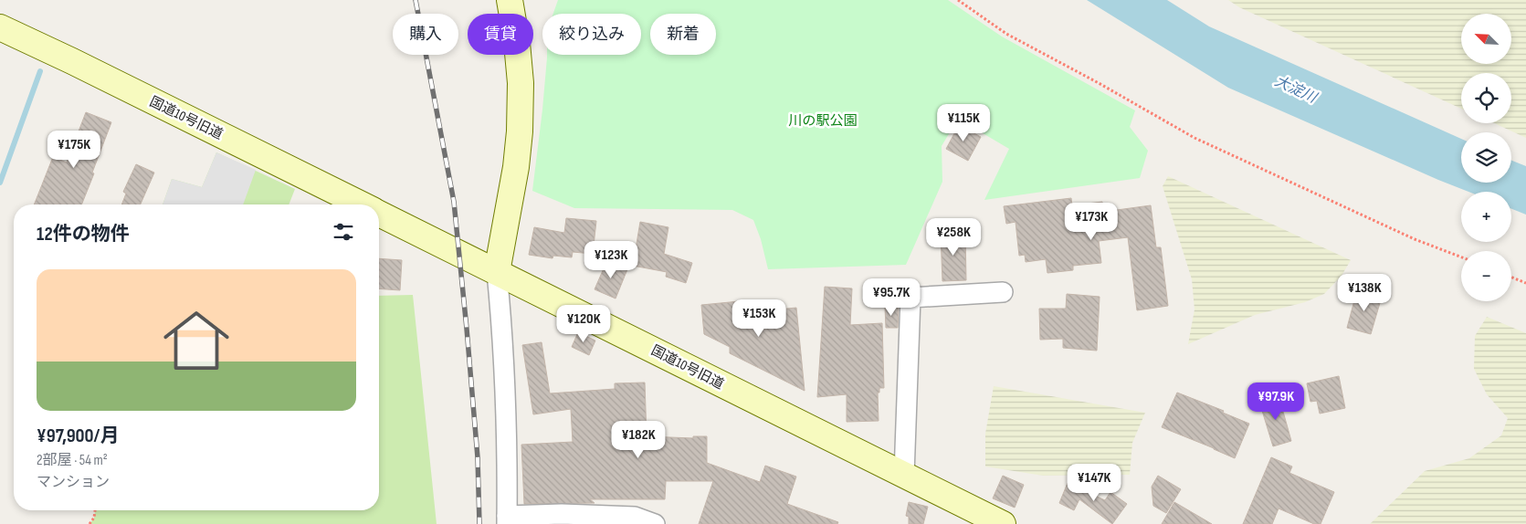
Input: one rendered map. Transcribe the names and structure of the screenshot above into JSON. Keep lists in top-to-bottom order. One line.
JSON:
{"streets":{"street":["国道10号旧道"]},"water":["大淀川"],"parks":["川の駅公園"],"north":"top left","page":{"map_buttons":["+","−"],"chip":["購入","賃貸","絞り込み","新着"],"price":["¥115K","¥175K","¥173K","¥258K","¥123K","¥138K","¥95.7K","¥153K","¥120K","¥97.9K","¥182K","¥147K"],"heading":"12件の物件","list":[{"name":"¥97,900/月","note":"2部屋 · 54 m² · マンション"}]}}
